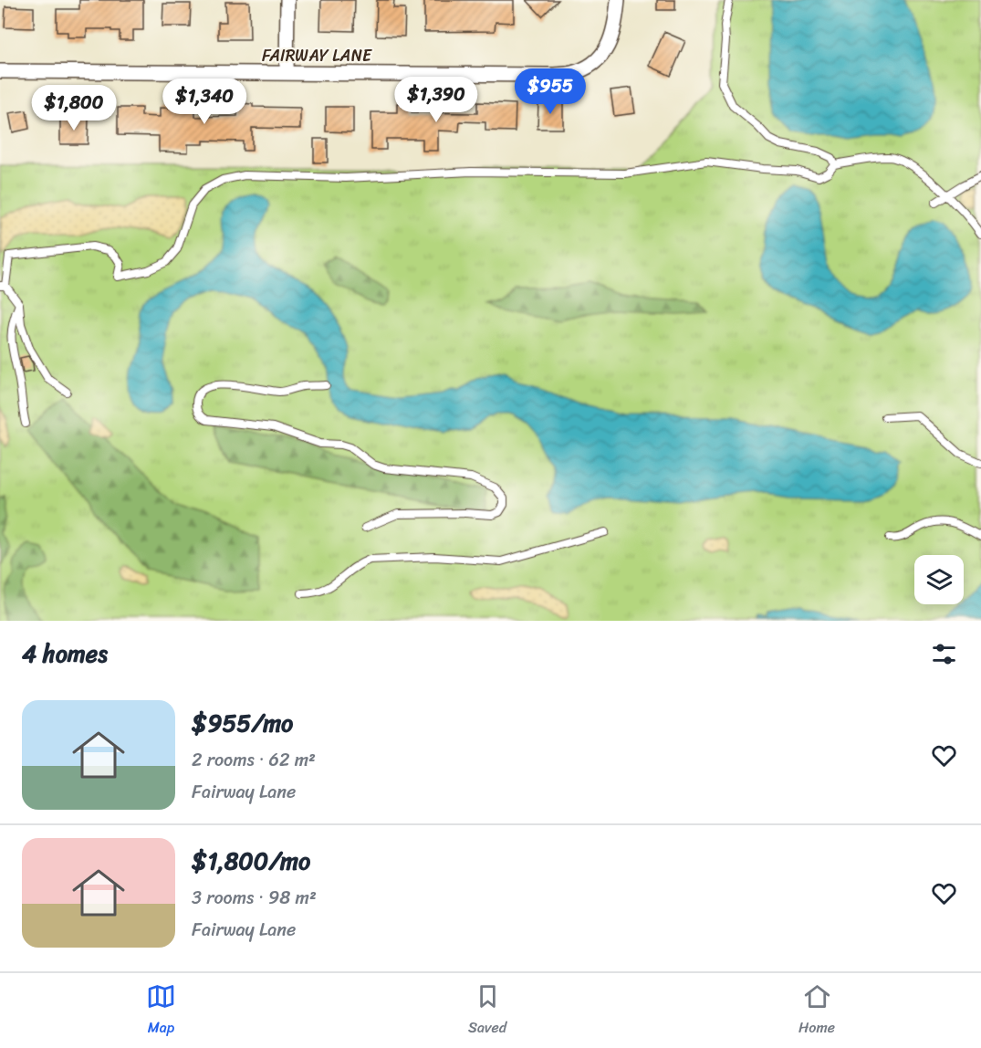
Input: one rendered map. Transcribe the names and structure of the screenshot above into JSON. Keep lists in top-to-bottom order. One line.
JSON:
{"streets":{"street":["FAIRWAY LANE"]},"page":{"price":["$955","$1,390","$1,340","$1,800"],"heading":"4 homes","list":[{"name":"$955/mo","note":"2 rooms · 62 m² · Fairway Lane"},{"name":"$1,800/mo","note":"3 rooms · 98 m² · Fairway Lane"}],"tabs":["Map","Saved","Home"]}}
